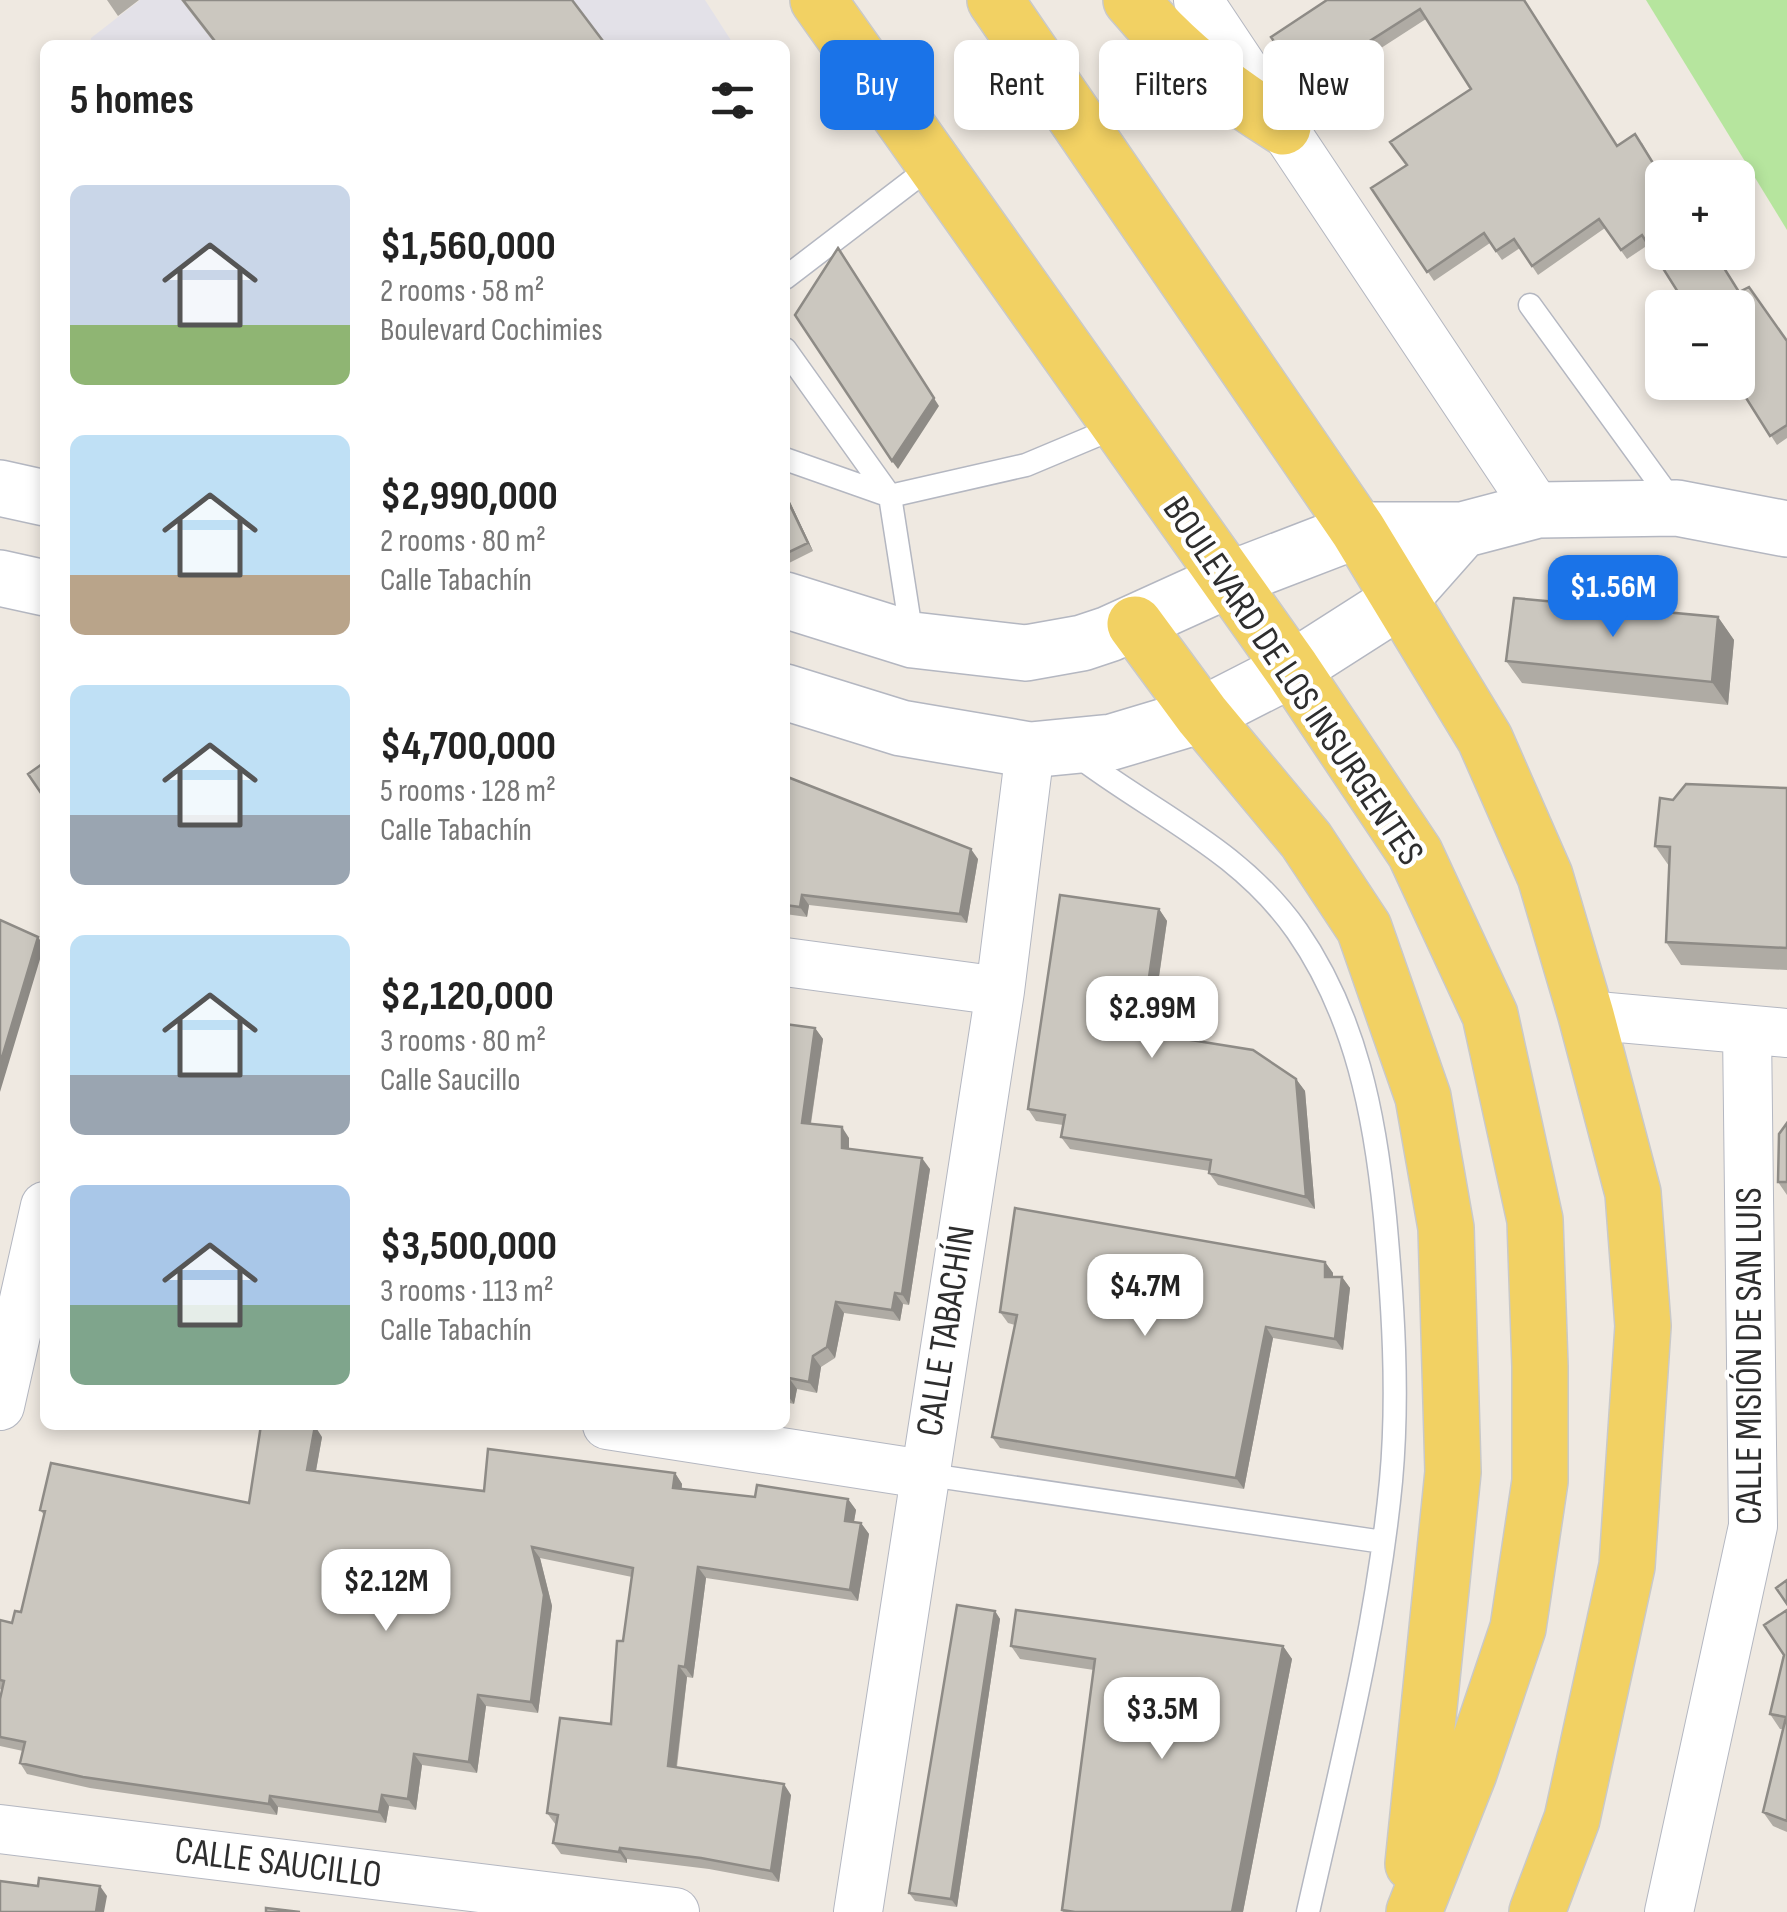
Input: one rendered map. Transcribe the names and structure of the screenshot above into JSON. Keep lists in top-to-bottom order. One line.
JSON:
{"streets":{"main road":["BOULEVARD DE LOS INSURGENTES"],"street":["CALLE TABACHÍN","CALLE MISIÓN DE SAN LUIS","CALLE SAUCILLO"]},"page":{"chip":["Buy","Rent","Filters","New"],"heading":"5 homes","map_buttons":["+","−"],"list":[{"name":"$1,560,000","note":"2 rooms · 58 m² · Boulevard Cochimies"},{"name":"$2,990,000","note":"2 rooms · 80 m² · Calle Tabachín"},{"name":"$4,700,000","note":"5 rooms · 128 m² · Calle Tabachín"},{"name":"$2,120,000","note":"3 rooms · 80 m² · Calle Saucillo"},{"name":"$3,500,000","note":"3 rooms · 113 m² · Calle Tabachín"}],"price":["$1.56M","$2.99M","$4.7M","$2.12M","$3.5M"]}}
